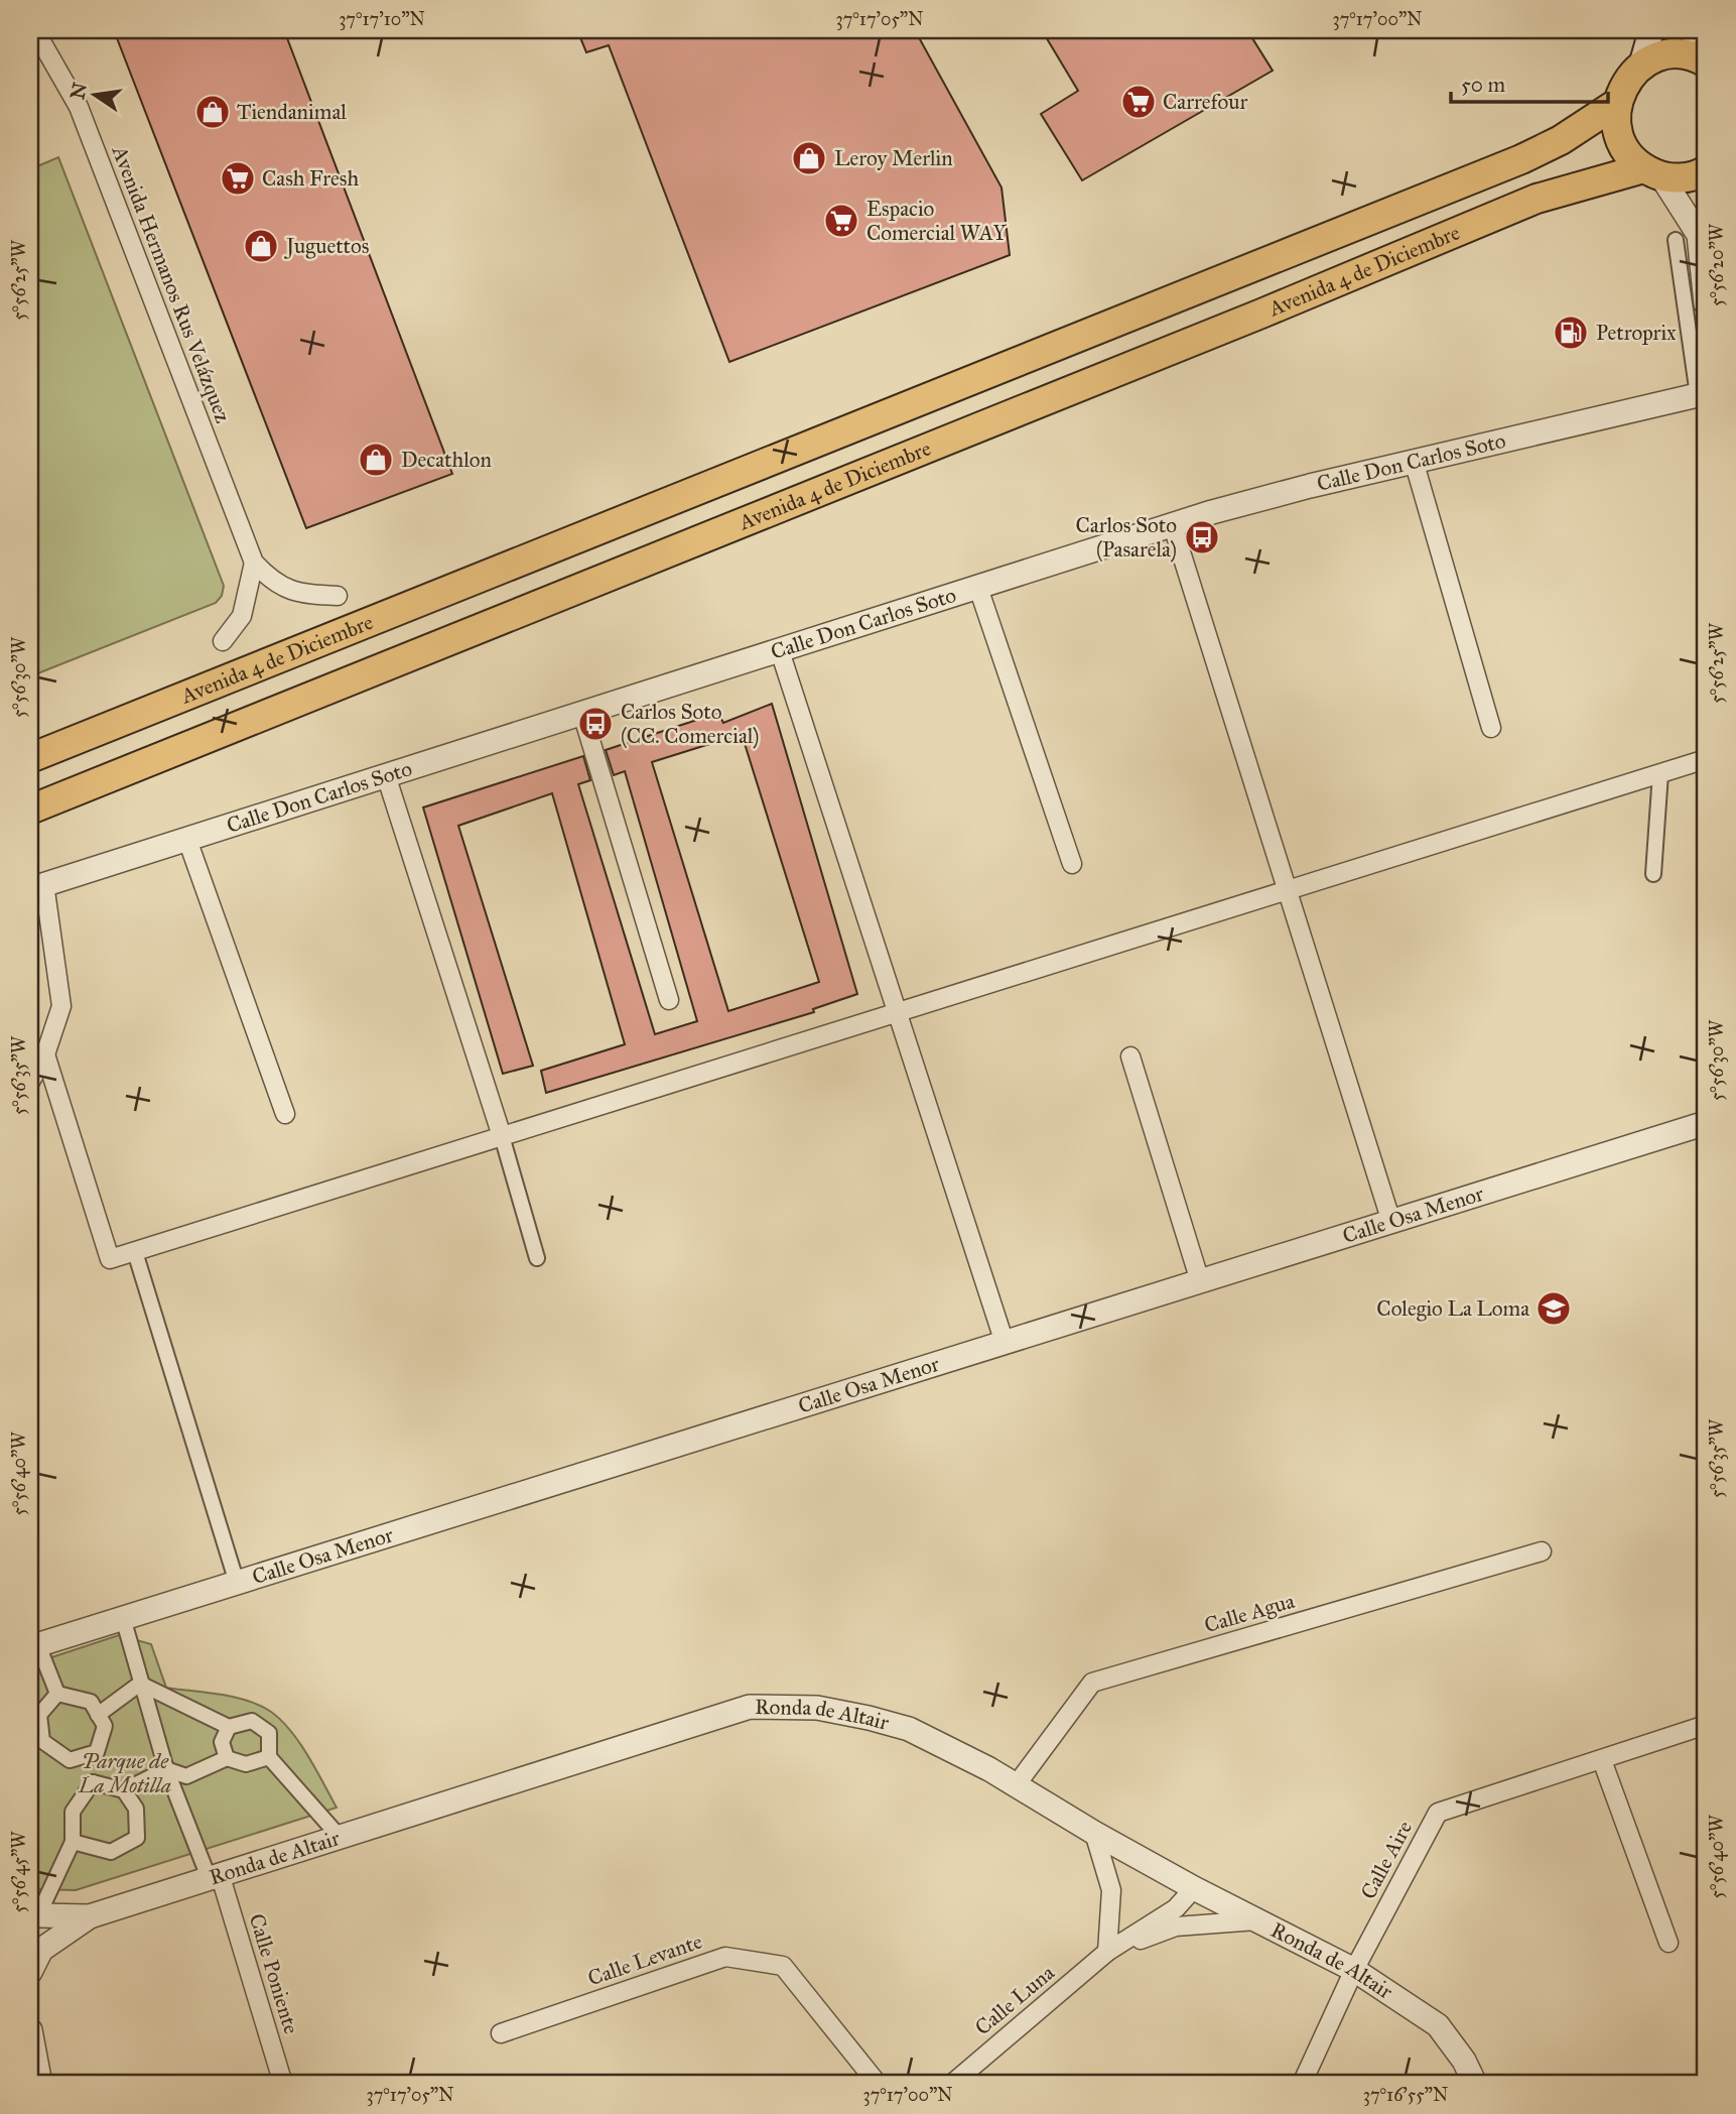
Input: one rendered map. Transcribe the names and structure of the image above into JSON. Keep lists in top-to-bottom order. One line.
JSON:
{"streets":{"main road":["Avenida 4 de Diciembre"],"street":["Avenida Hermanos Rus Velázquez","Calle Don Carlos Soto","Calle Osa Menor","Calle Agua","Ronda de Altair","Calle Aire","Calle Levante","Calle Poniente","Calle Luna"]},"crossings":[["Calle Agua","Ronda de Altair"],["Ronda de Altair","Calle Aire"],["Ronda de Altair","Calle Poniente"],["Ronda de Altair","Calle Luna"]],"parks":["Parque de La Motilla"],"places":{"supermarket":["Carrefour","Cash Fresh","Espacio Comercial WAY"],"shop":["Tiendanimal","Leroy Merlin","Juguettos","Decathlon"],"fuel station":["Petroprix"],"bus stop":["Carlos Soto (Pasarela)","Carlos Soto (CC. Comercial)"],"school or university":["Colegio La Loma"]},"scale_bar":"50 m","north":"left","coordinates":["37°17'10\"N","37°17'05\"N","37°17'00\"N","5°56'20\"W","5°56'25\"W","5°56'30\"W","5°56'35\"W","5°56'40\"W","5°56'45\"W","37°16'55\"N"]}
